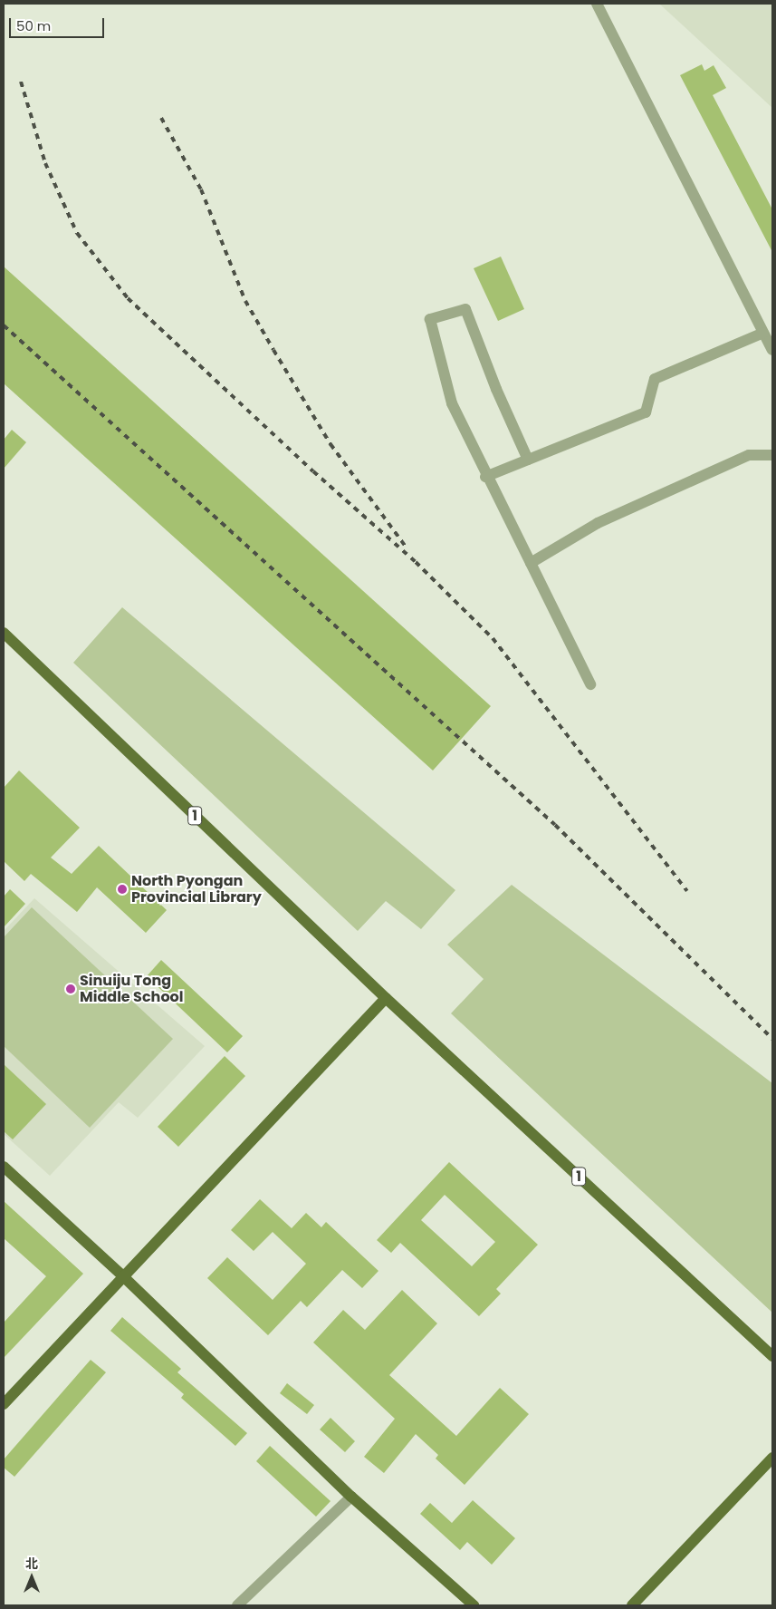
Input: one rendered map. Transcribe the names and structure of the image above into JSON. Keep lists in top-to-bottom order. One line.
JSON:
{"streets":{"main road":["1"]},"places":["North Pyongan Provincial Library","Sinuiju Tong Middle School"],"scale_bar":"50 m","north":"top"}
